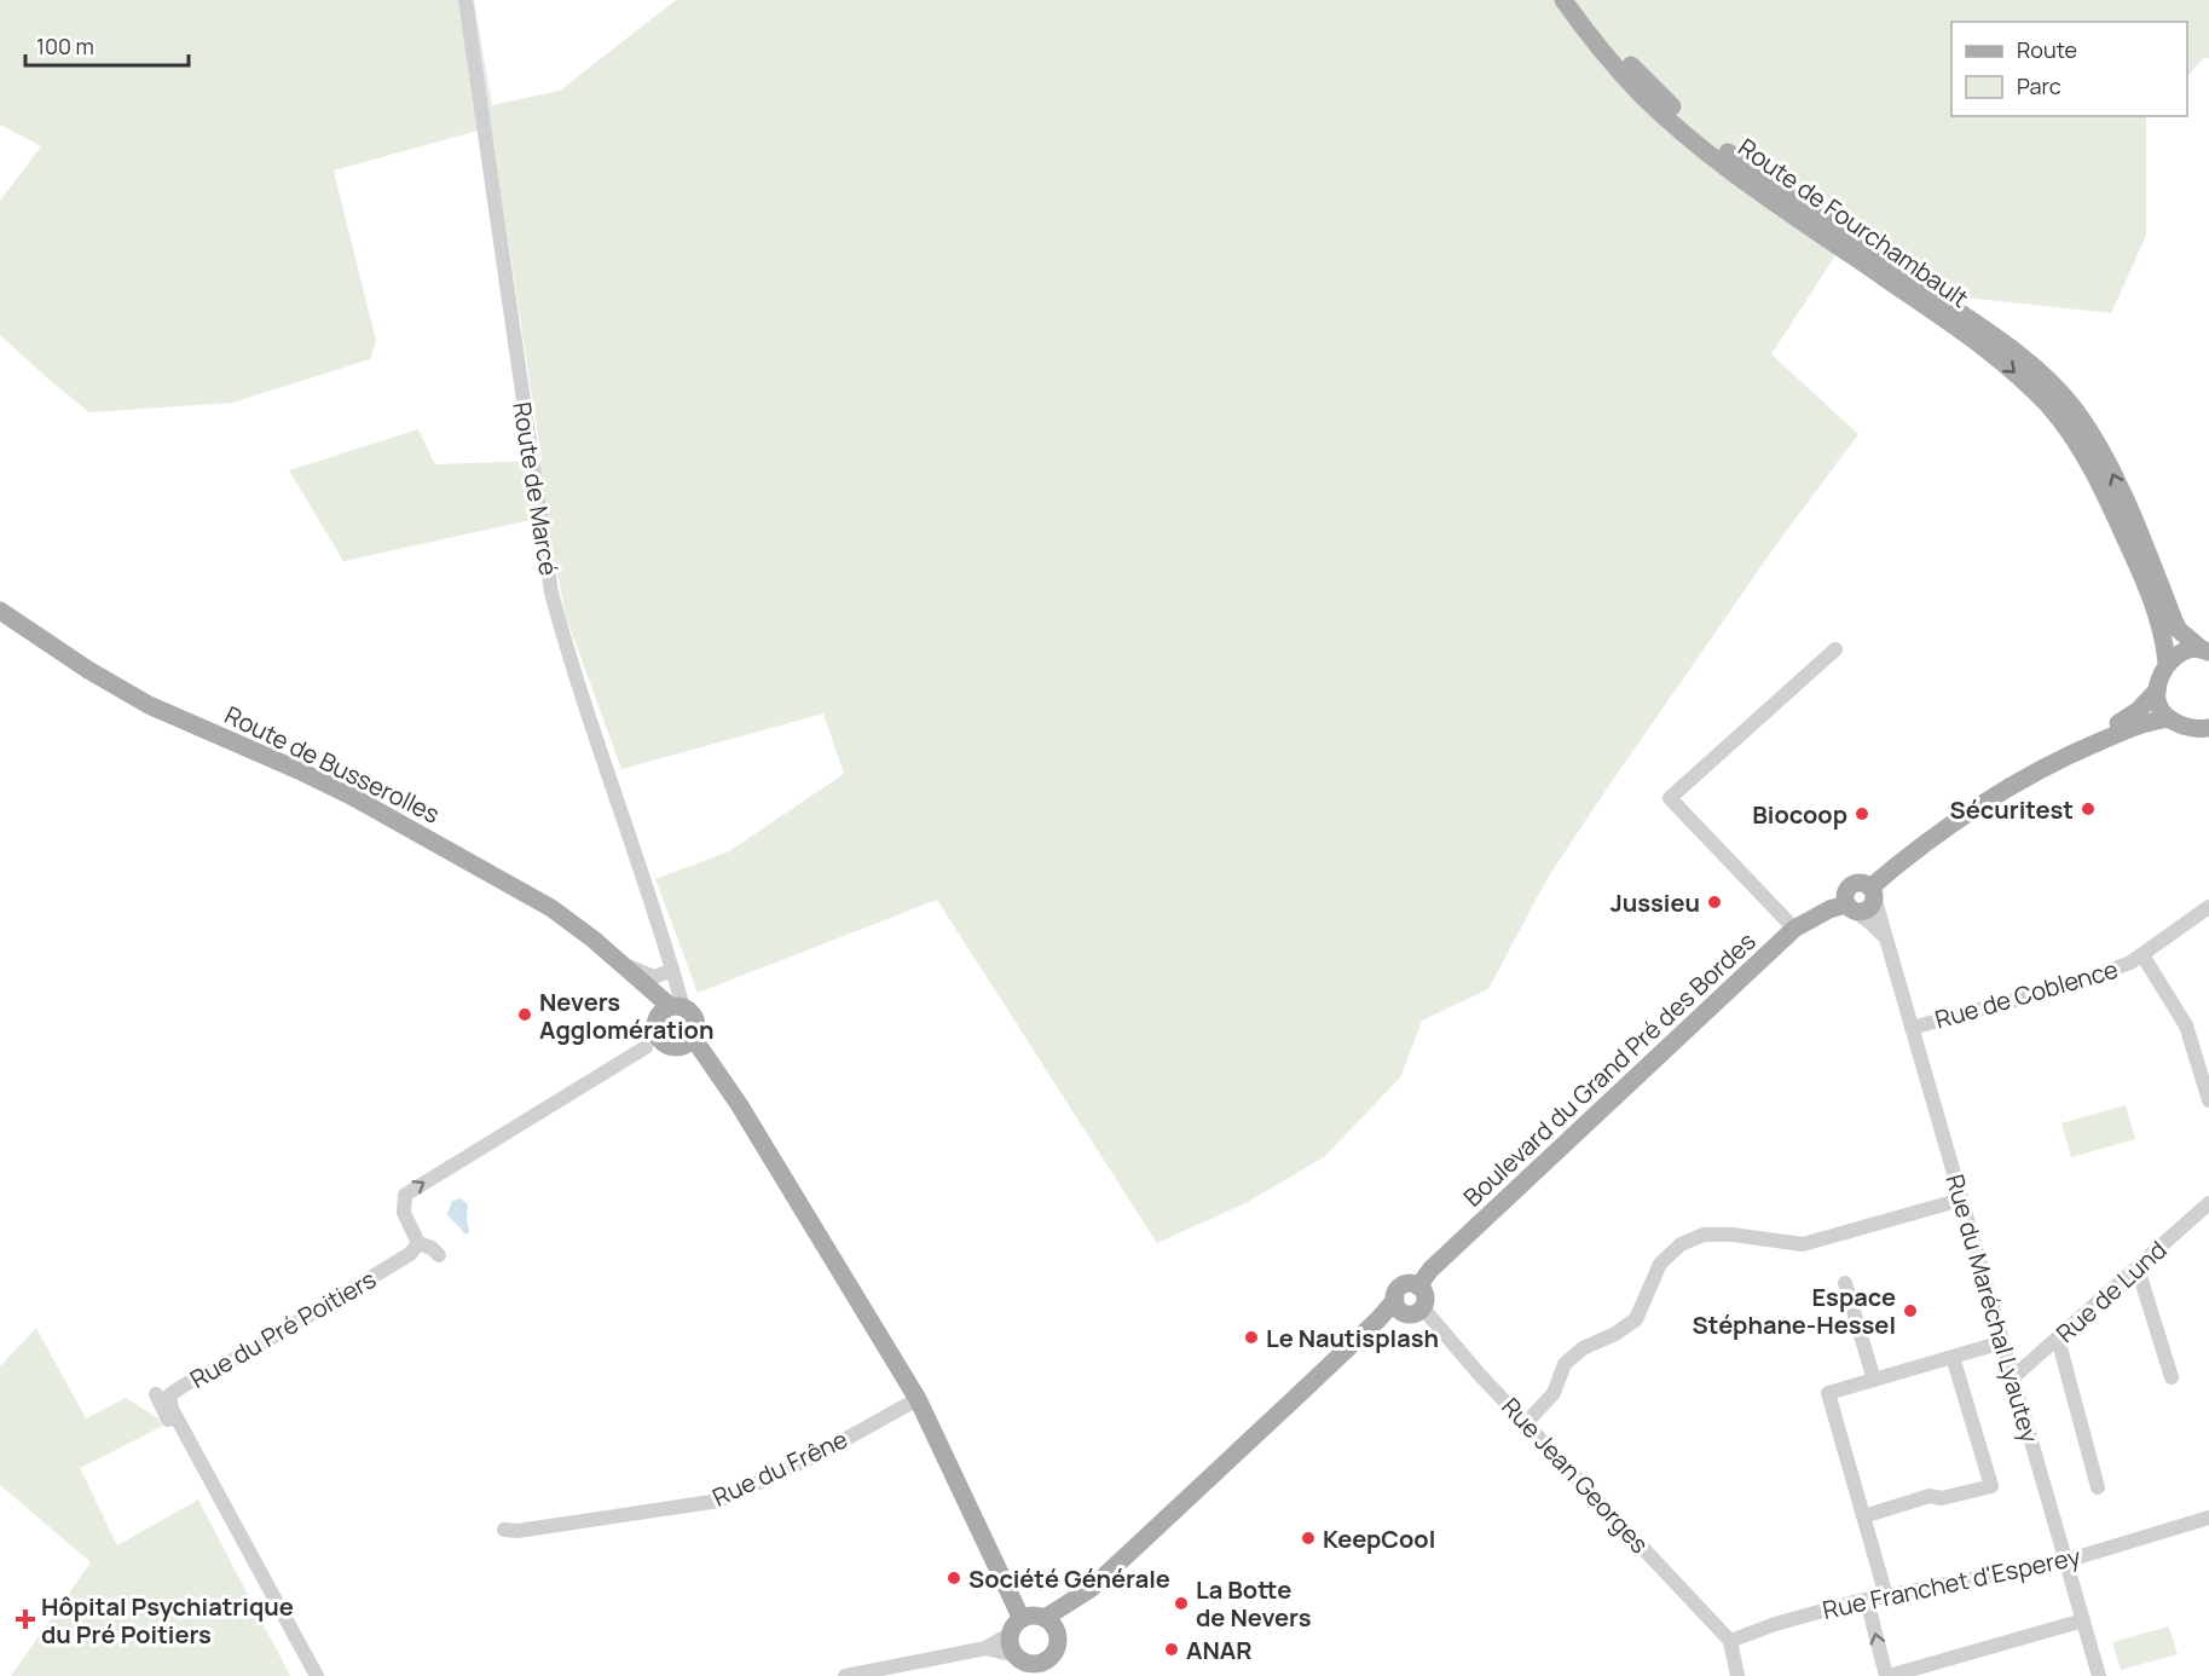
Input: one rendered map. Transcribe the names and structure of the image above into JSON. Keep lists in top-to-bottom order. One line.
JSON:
{"streets":{"main road":["Route de Fourchambault","Route de Busserolles","Boulevard du Grand Pré des Bordes"],"street":["Route de Marcé","Rue de Coblence","Rue de Lund","Rue du Maréchal Lyautey","Rue du Pré Poitiers","Rue du Frêne","Rue Jean Georges","Rue Franchet d'Esperey"]},"crossings":[["Route de Marcé","Route de Busserolles"],["Route de Busserolles","Rue du Frêne"],["Rue de Coblence","Rue du Maréchal Lyautey"],["Boulevard du Grand Pré des Bordes","Rue Jean Georges"],["Rue de Lund","Rue du Maréchal Lyautey"],["Rue du Maréchal Lyautey","Rue Franchet d'Esperey"],["Rue Jean Georges","Rue Franchet d'Esperey"]],"places":{"other":["Sécuritest","Biocoop","Jussieu","Nevers Agglomération","Espace Stéphane-Hessel","Le Nautisplash","KeepCool","Société Générale","La Botte de Nevers","ANAR"],"health":["Hôpital Psychiatrique du Pré Poitiers"]},"legend":["Route","Parc"],"scale_bar":"100 m"}
